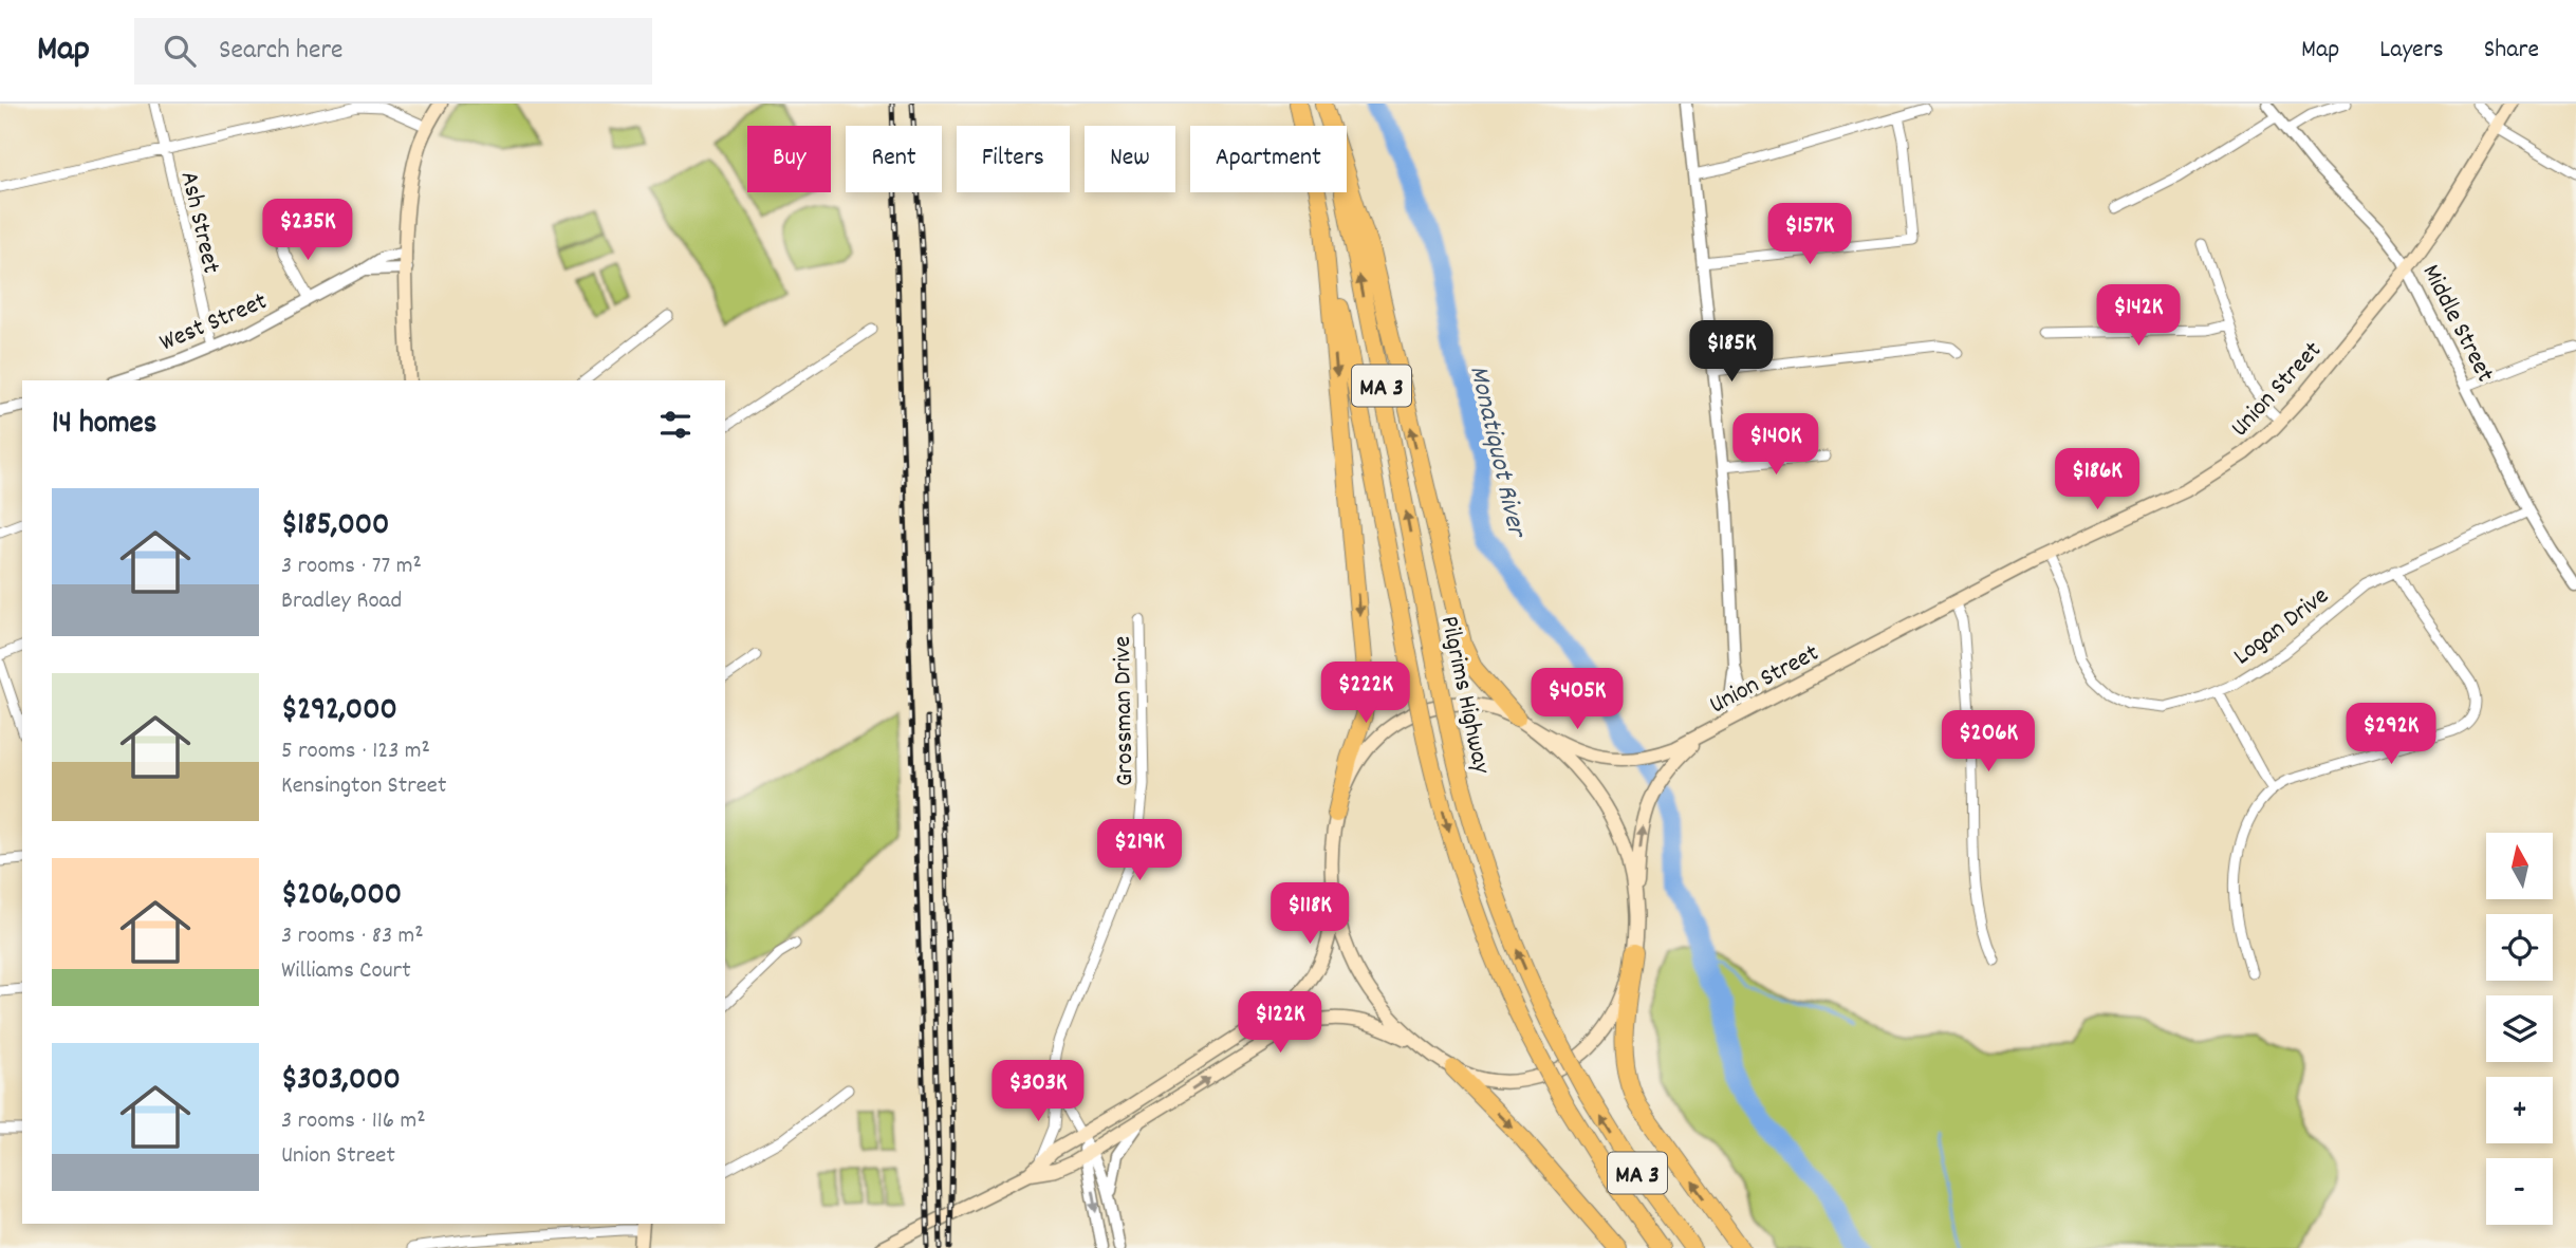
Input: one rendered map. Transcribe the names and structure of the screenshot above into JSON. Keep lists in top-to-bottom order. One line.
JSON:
{"streets":{"highway":["MA 3","Pilgrims Highway"],"main road":["Union Street"],"street":["Ash Street","West Street","Middle Street","Logan Drive","Grossman Drive"]},"crossings":[["Ash Street","West Street"],["Middle Street","Union Street"],["Middle Street","Logan Drive"],["Union Street","Logan Drive"]],"water":["Monatiquot River"],"north":"top","page":{"header":"Map","search":"Search here","nav":["Map","Layers","Share"],"chip":["Buy","Rent","Filters","New","Apartment"],"price":["$235K","$157K","$142K","$185K","$140K","$186K","$222K","$405K","$292K","$206K","$219K","$118K","$122K","$303K"],"heading":"14 homes","list":[{"name":"$185,000","note":"3 rooms · 77 m² · Bradley Road"},{"name":"$292,000","note":"5 rooms · 123 m² · Kensington Street"},{"name":"$206,000","note":"3 rooms · 83 m² · Williams Court"},{"name":"$303,000","note":"3 rooms · 116 m² · Union Street"}],"map_buttons":["+","−"]}}
